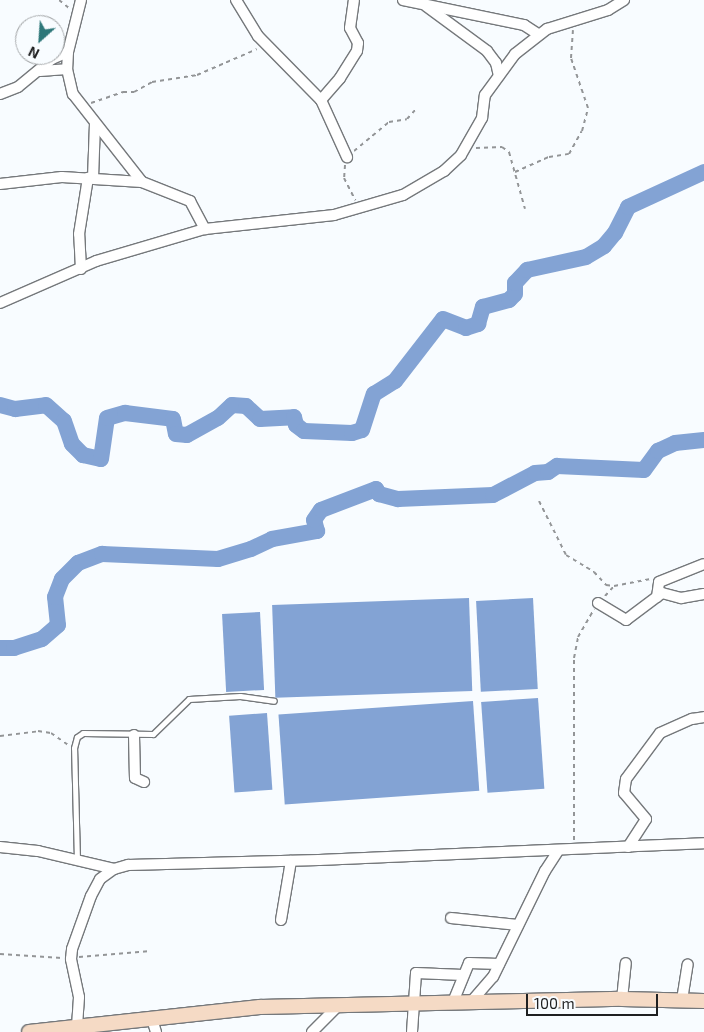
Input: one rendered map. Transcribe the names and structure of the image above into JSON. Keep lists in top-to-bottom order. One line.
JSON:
{"scale_bar":"100 m","north":"bottom left"}
